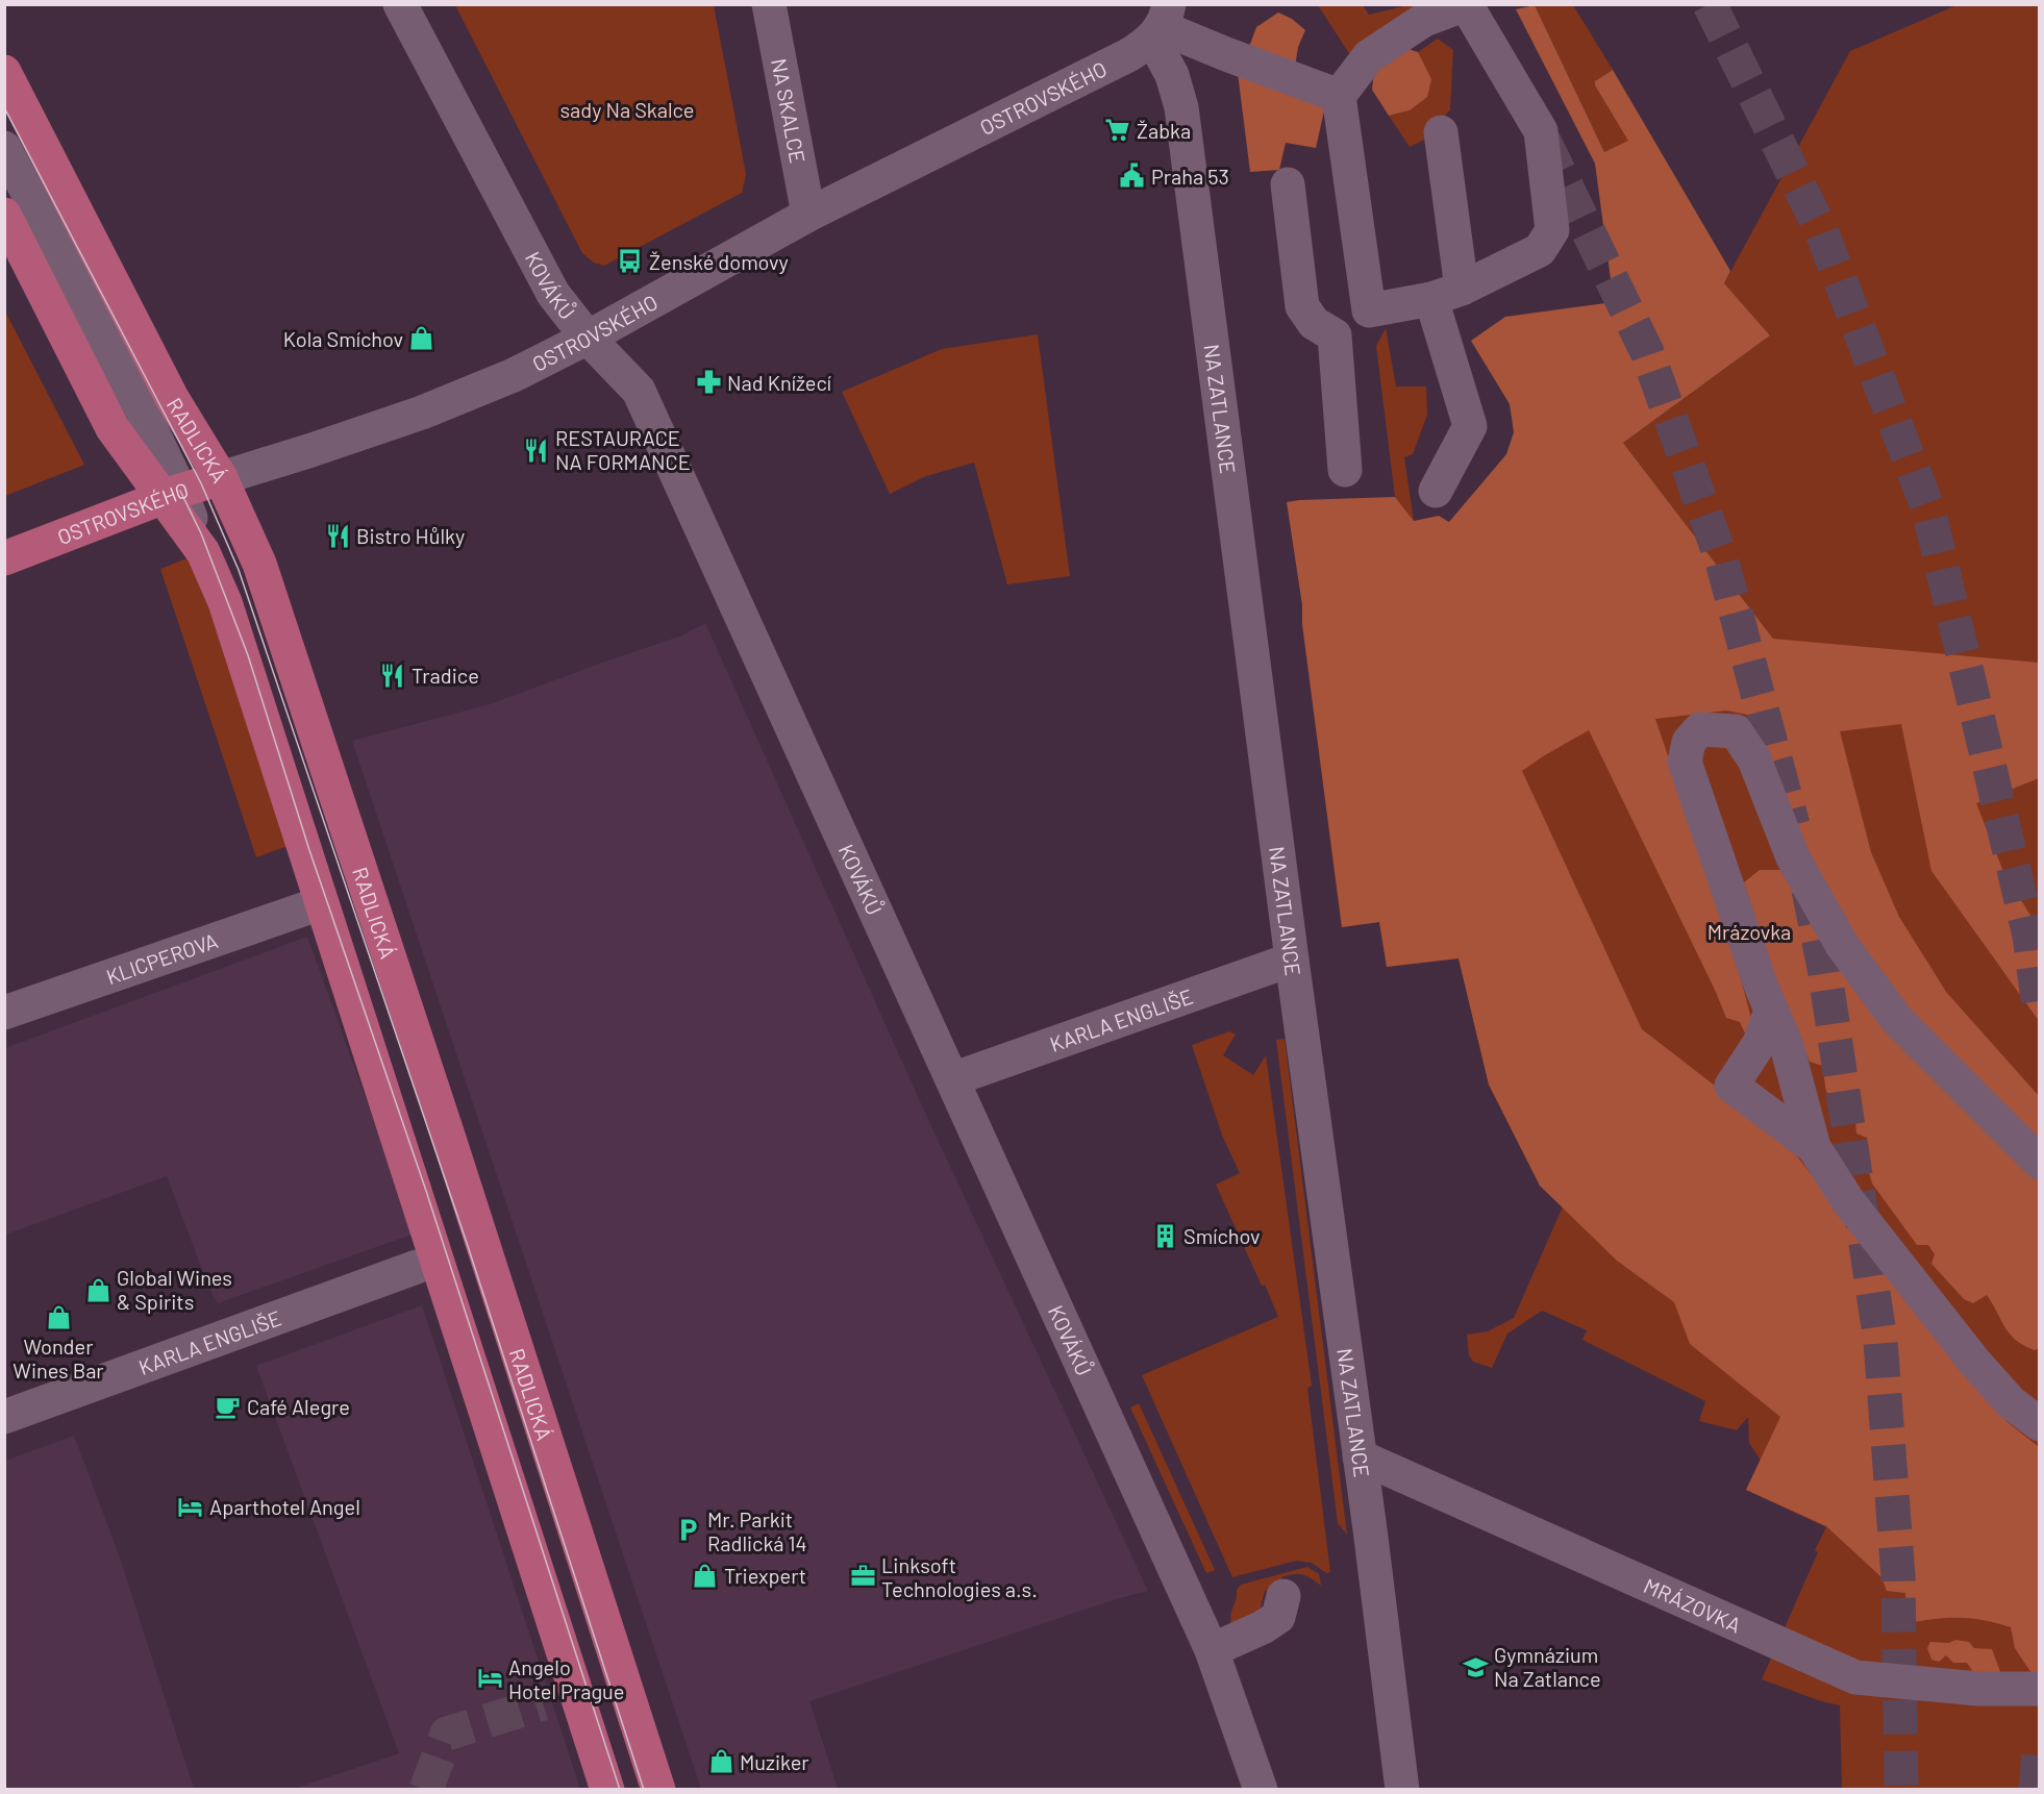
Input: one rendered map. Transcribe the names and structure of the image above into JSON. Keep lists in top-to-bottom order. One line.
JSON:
{"streets":{"main road":["OSTROVSKÉHO","RADLICKÁ"],"street":["NA SKALCE","KOVÁKŮ","NA ZATLANCE","KLICPEROVA","KARLA ENGLIŠE","MRÁZOVKA"]},"crossings":[["OSTROVSKÉHO","NA SKALCE"],["OSTROVSKÉHO","KOVÁKŮ"],["OSTROVSKÉHO","NA ZATLANCE"],["OSTROVSKÉHO","RADLICKÁ"],["KOVÁKŮ","KARLA ENGLIŠE"],["NA ZATLANCE","KARLA ENGLIŠE"],["NA ZATLANCE","MRÁZOVKA"]],"parks":["sady Na Skalce","Mrázovka"],"places":{"supermarket":["Žabka"],"public building":["Praha 53"],"bus stop":["Ženské domovy"],"shop":["Kola Smíchov","Global Wines & Spirits","Wonder Wines Bar","Triexpert","Muziker"],"pharmacy":["Nad Knížecí"],"restaurant":["RESTAURACE NA FORMANCE","Bistro Hůlky","Tradice"],"building":["Smíchov"],"cafe":["Café Alegre"],"hotel":["Aparthotel Angel","Angelo Hotel Prague"],"parking":["Mr. Parkit Radlická 14"],"office":["Linksoft Technologies a.s."],"school or university":["Gymnázium Na Zatlance"]}}
